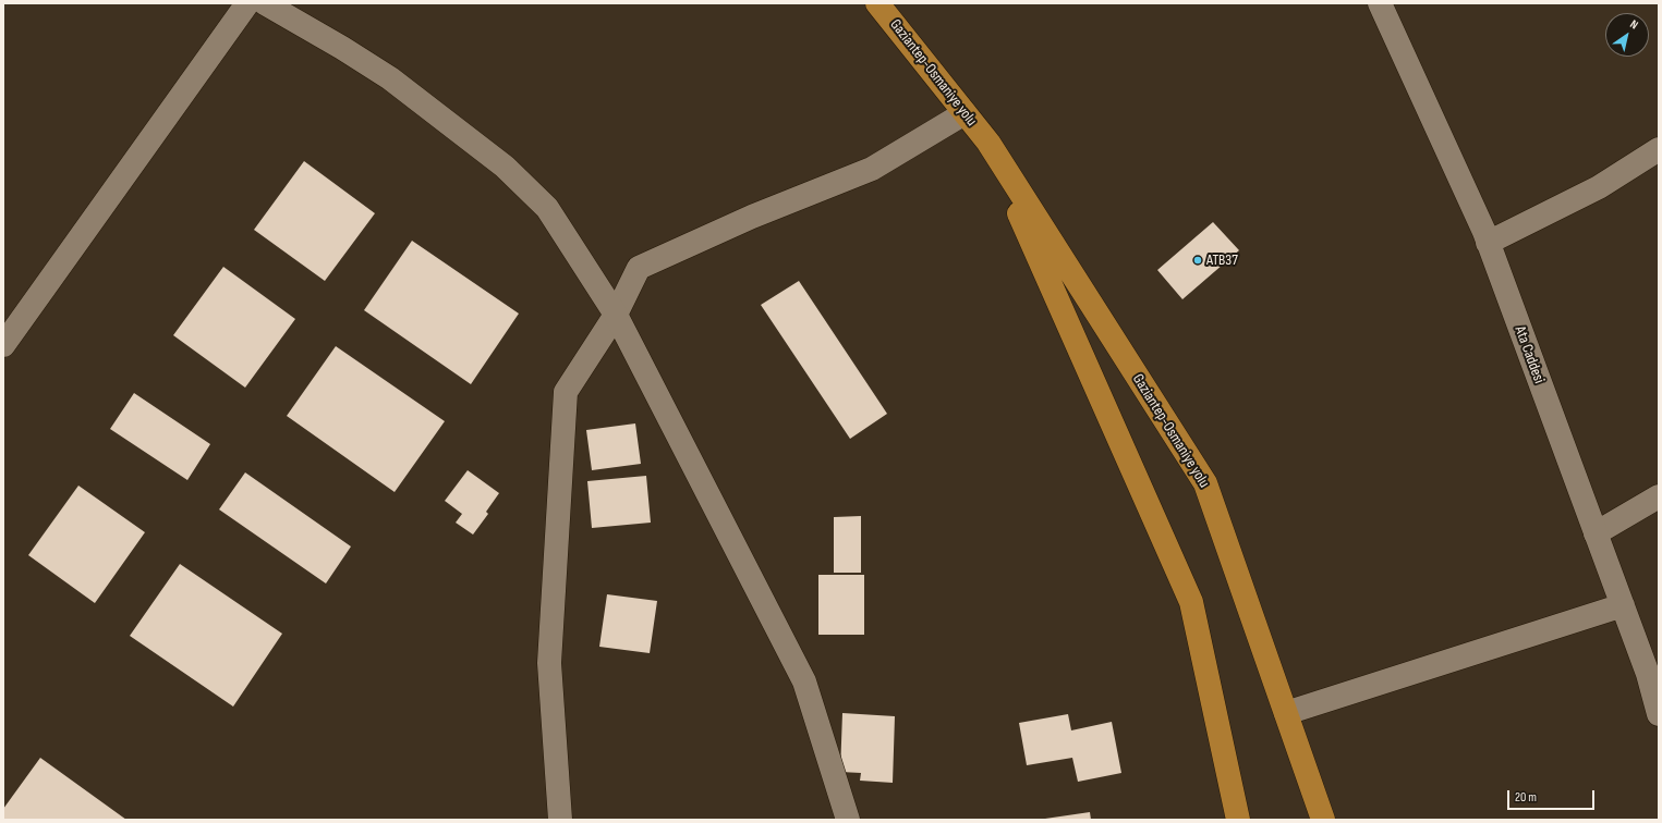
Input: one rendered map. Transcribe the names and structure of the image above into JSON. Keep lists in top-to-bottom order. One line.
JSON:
{"streets":{"highway":["Gaziantep-Osmaniye yolu"],"street":["Ata Caddesi"]},"places":["ATB37"],"scale_bar":"20 m","north":"top right"}
